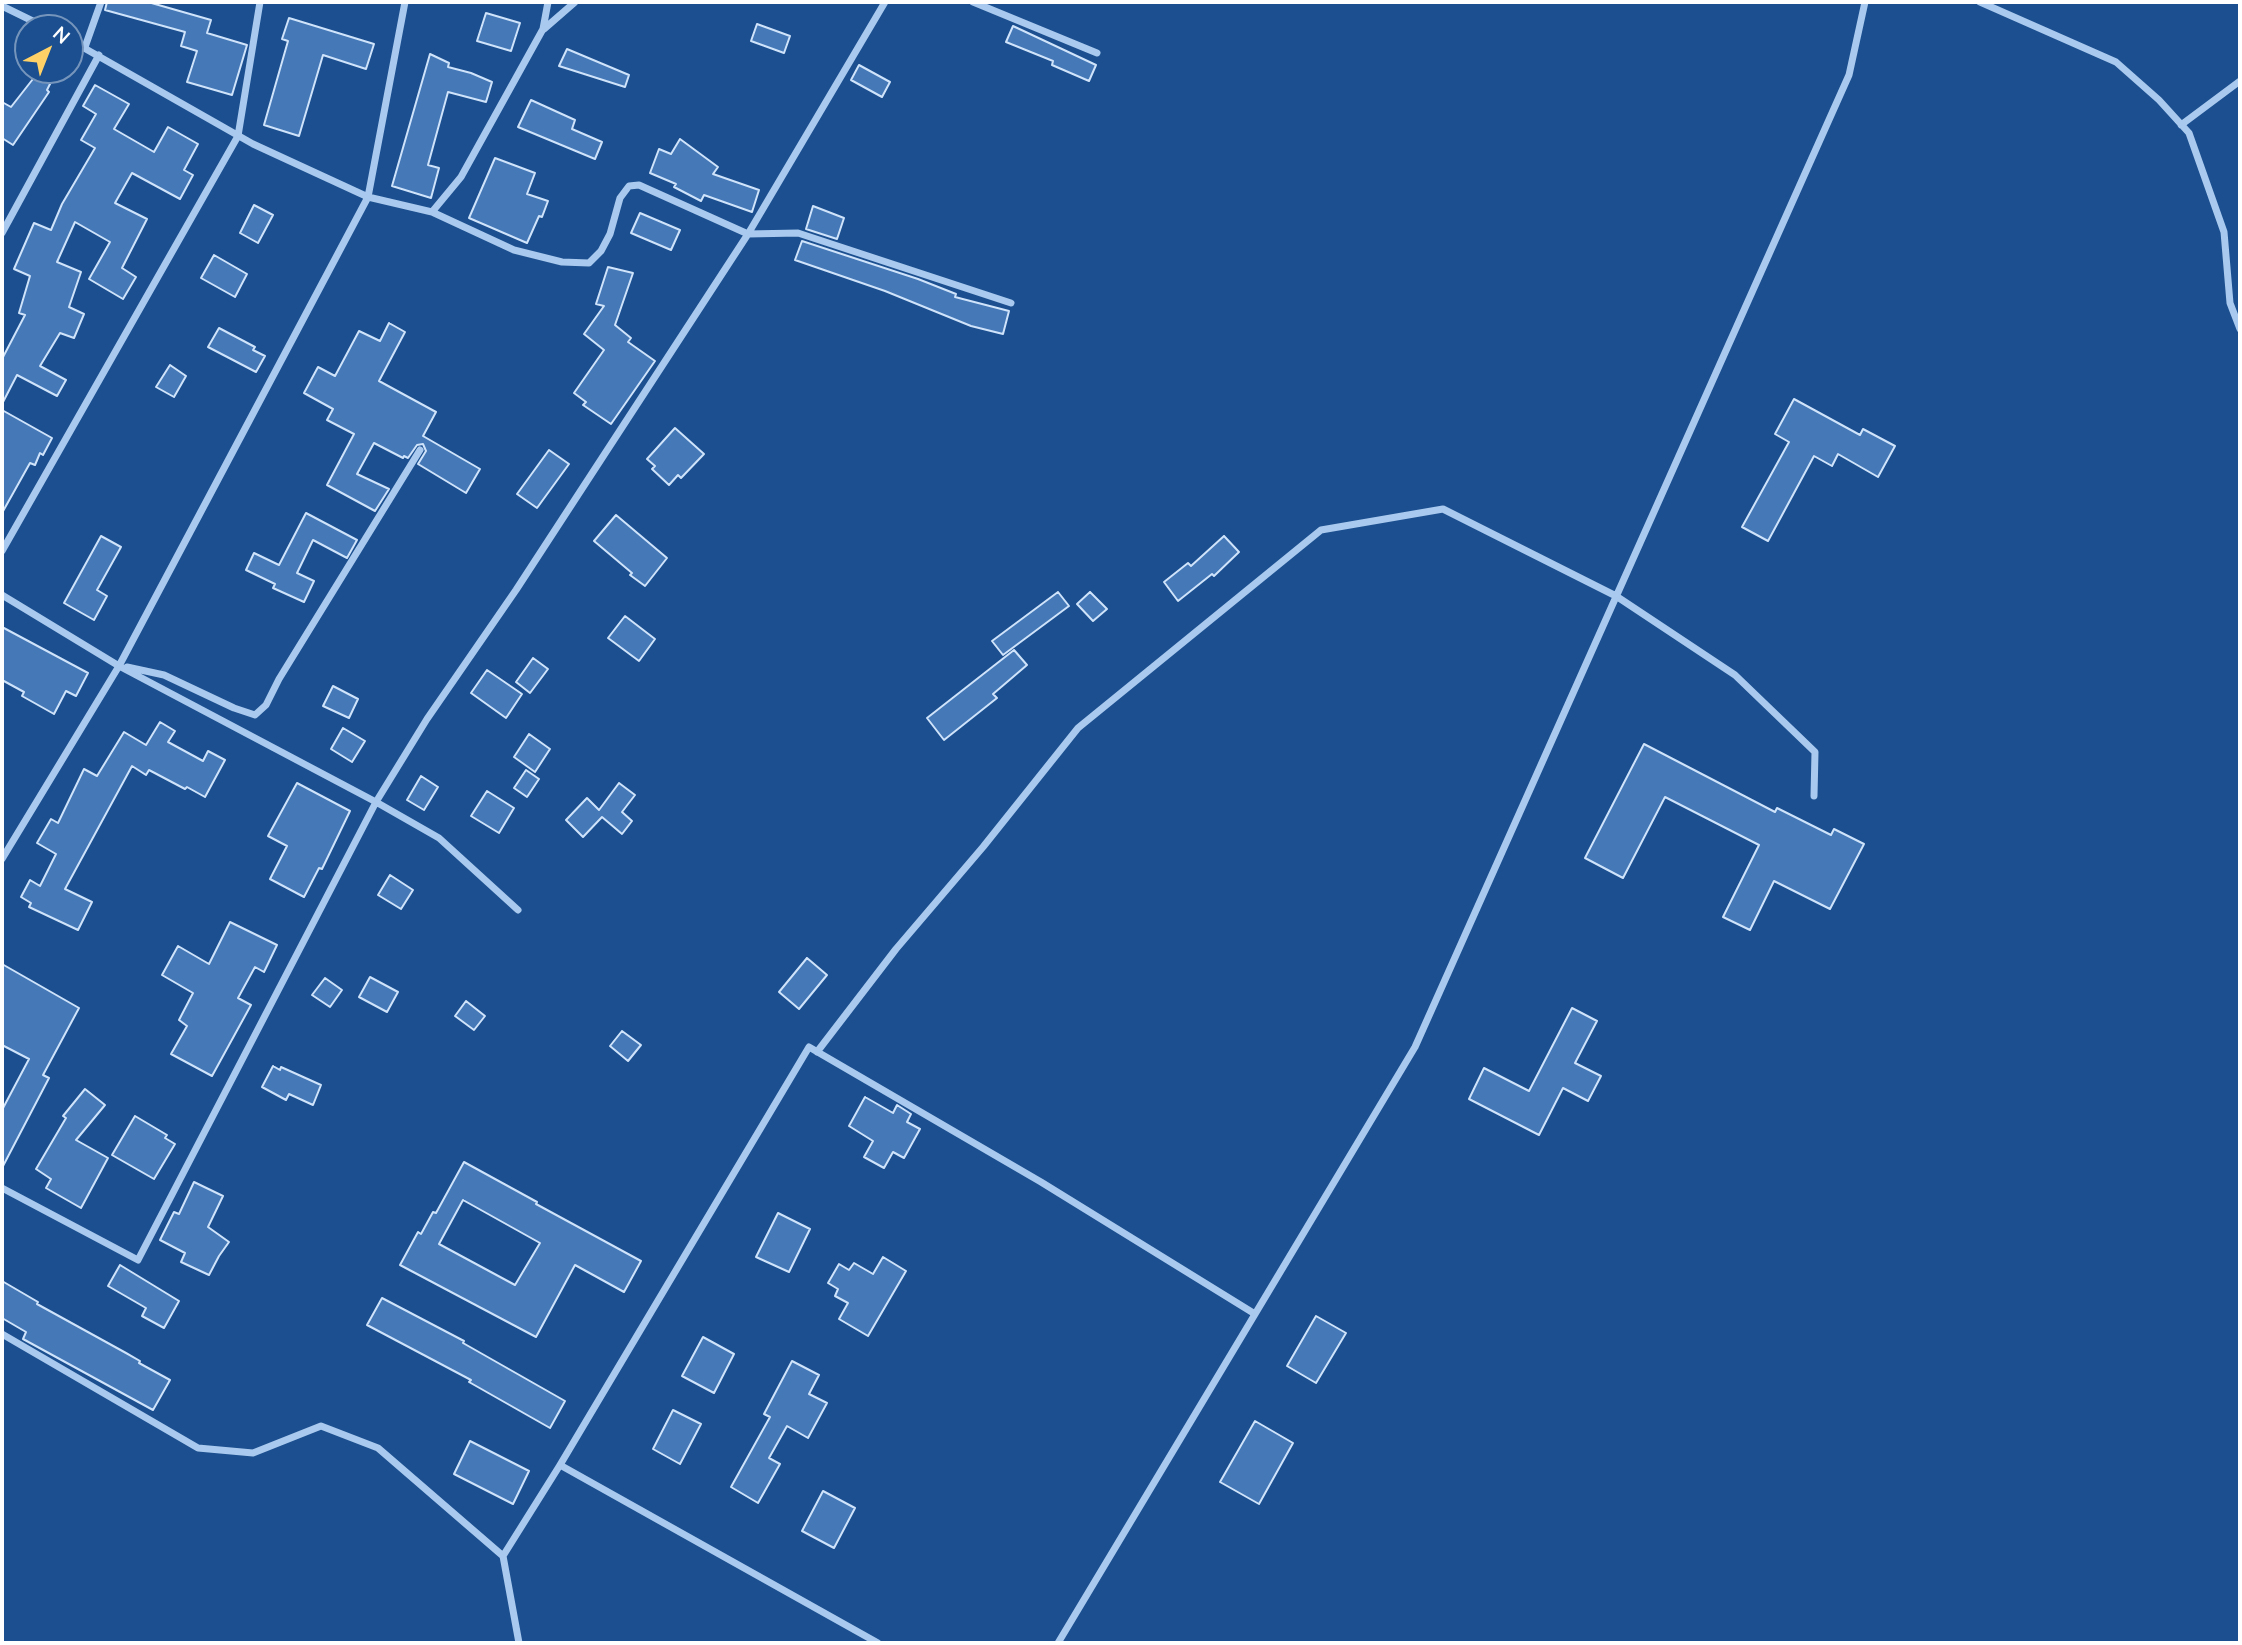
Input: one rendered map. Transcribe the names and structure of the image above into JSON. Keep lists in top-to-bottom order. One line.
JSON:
{"north":"top right"}
